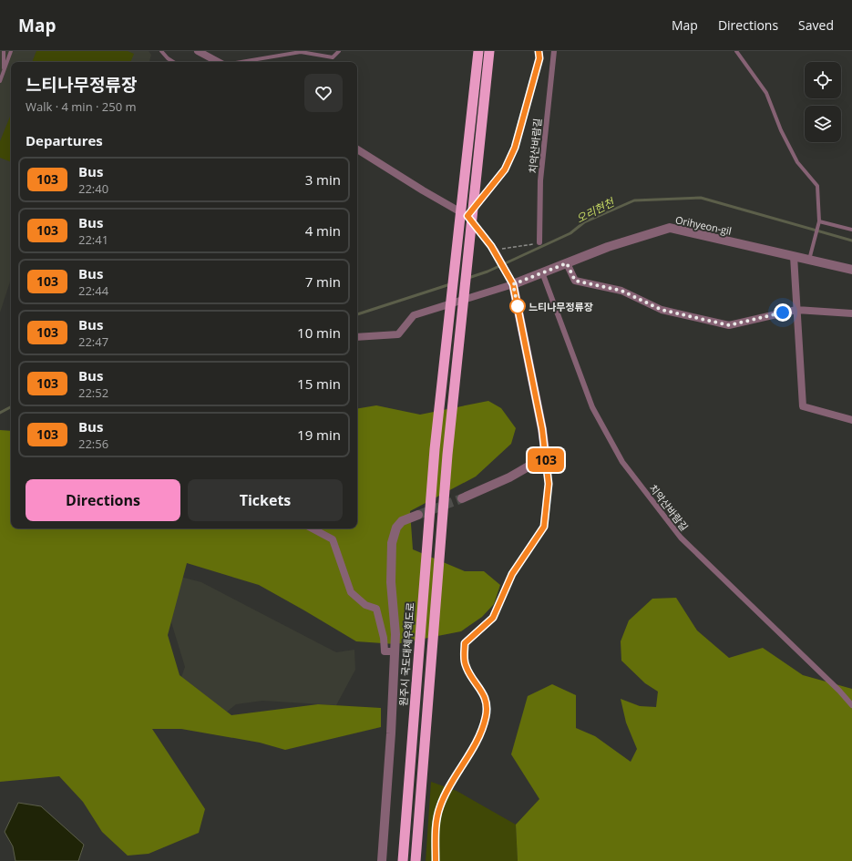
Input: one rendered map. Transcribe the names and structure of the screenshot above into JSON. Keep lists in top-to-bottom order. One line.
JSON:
{"streets":{"highway":["원주시 국도대체우회도로"],"street":["치악산바람길","Orihyeon-gil"]},"crossings":[["치악산바람길","Orihyeon-gil"]],"water":["오리현천"],"places":["느티나무정류장"],"lines":["bus line 103"],"page":{"header":"Map","nav":["Map","Directions","Saved"],"on_map":"103","heading":[["느티나무정류장","Walk · 4 min · 250 m"],"Departures"],"list":[{"mark":"103","name":"Bus","note":"22:40","value":"3 min"},{"mark":"103","name":"Bus","note":"22:41","value":"4 min"},{"mark":"103","name":"Bus","note":"22:44","value":"7 min"},{"mark":"103","name":"Bus","note":"22:47","value":"10 min"},{"mark":"103","name":"Bus","note":"22:52","value":"15 min"},{"mark":"103","name":"Bus","note":"22:56","value":"19 min"}],"buttons":["Directions","Tickets"]}}
